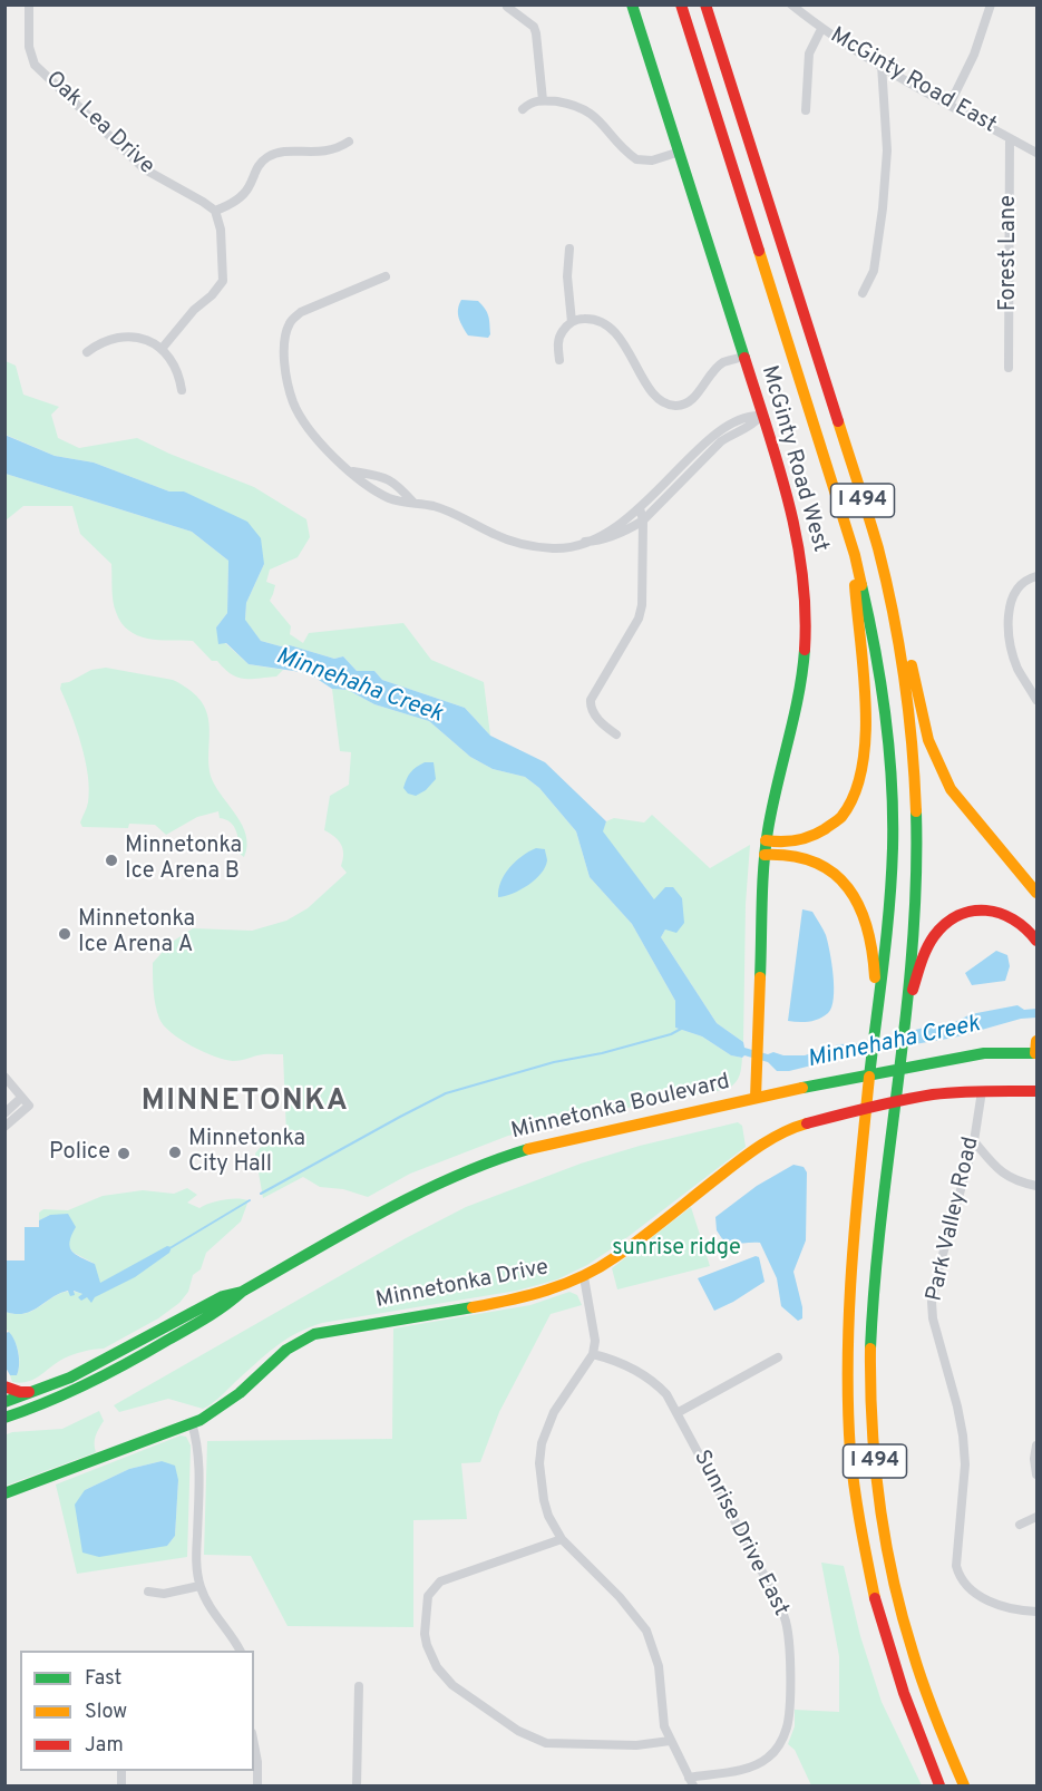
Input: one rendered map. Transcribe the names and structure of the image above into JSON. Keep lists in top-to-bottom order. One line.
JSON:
{"streets":{"main road":["McGinty Road West","I 494","Minnetonka Boulevard","Minnetonka Drive"],"street":["McGinty Road East","Oak Lea Drive","Forest Lane","Park Valley Road","Sunrise Drive East"]},"crossings":[["McGinty Road East","Forest Lane"],["McGinty Road West","Minnetonka Boulevard"],["Park Valley Road","Minnetonka Drive"]],"districts":["MINNETONKA"],"water":["Minnehaha Creek"],"parks":["sunrise ridge"],"places":["Minnetonka Ice Arena B","Minnetonka Ice Arena A","Minnetonka City Hall","Police"],"legend":["Fast","Slow","Jam"]}
